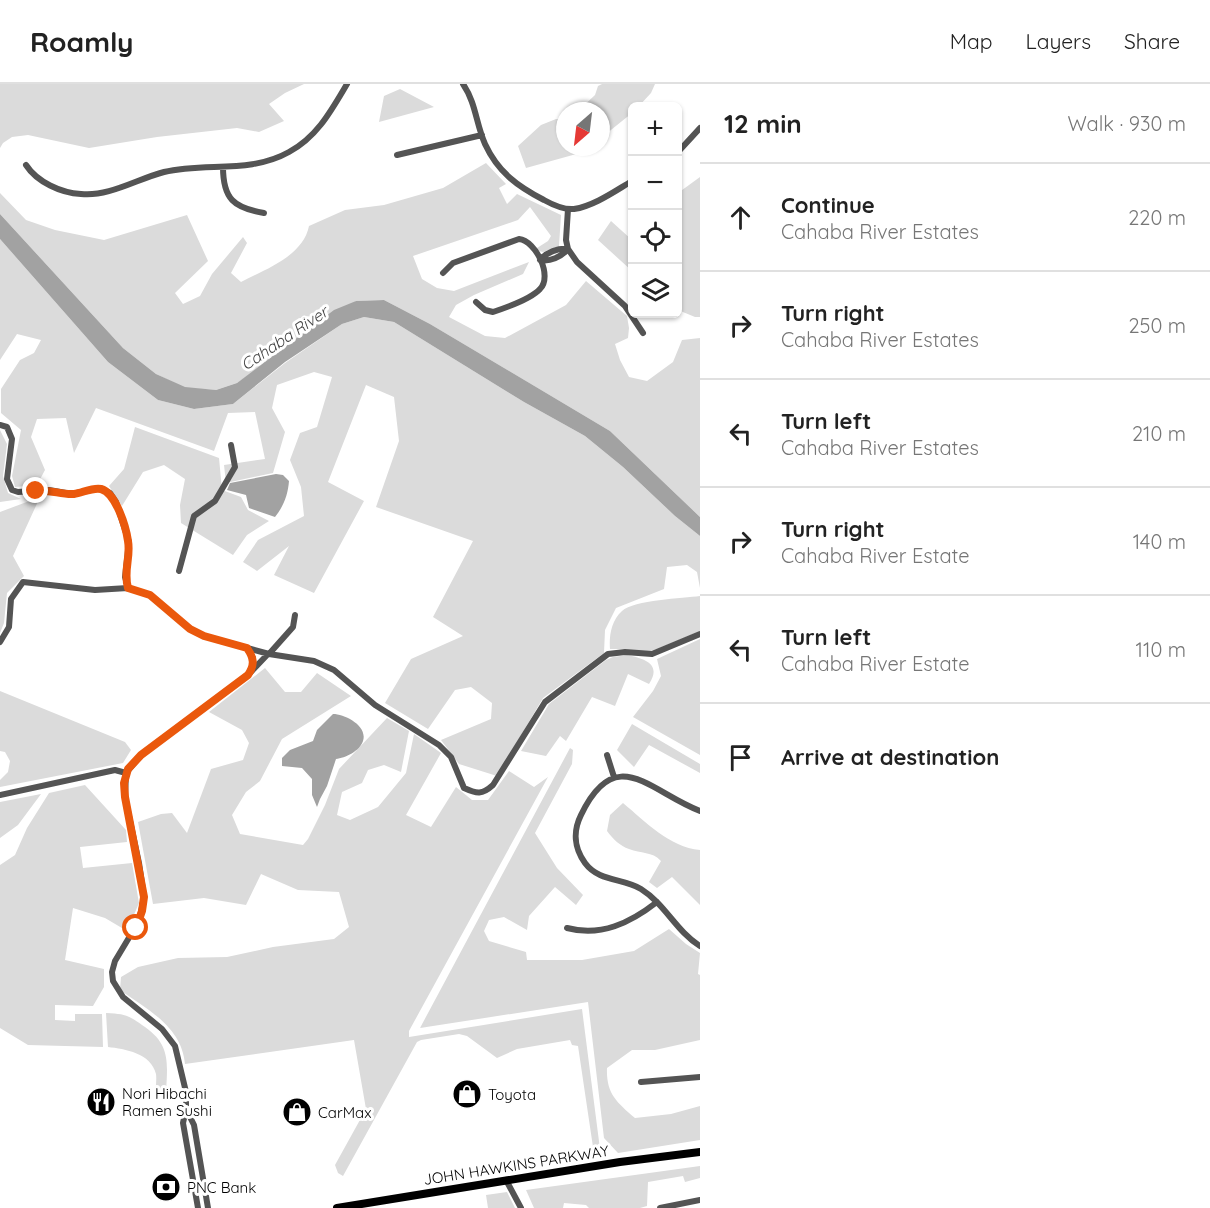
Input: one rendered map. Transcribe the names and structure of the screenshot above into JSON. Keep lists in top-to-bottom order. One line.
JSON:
{"streets":{"main road":["JOHN HAWKINS PARKWAY"]},"water":["Cahaba River"],"places":{"shop":["Toyota","CarMax"],"restaurant":["Nori Hibachi Ramen Sushi"],"bank":["PNC Bank"]},"north":"bottom left","page":{"header":"Roamly","nav":["Map","Layers","Share"],"heading":["12 min","Walk · 930 m"],"map_buttons":["+","−"],"list":[["Continue","Cahaba River Estates","220 m"],["Turn right","Cahaba River Estates","250 m"],["Turn left","Cahaba River Estates","210 m"],["Turn right","Cahaba River Estate","140 m"],["Turn left","Cahaba River Estate","110 m"],"Arrive at destination"]}}
